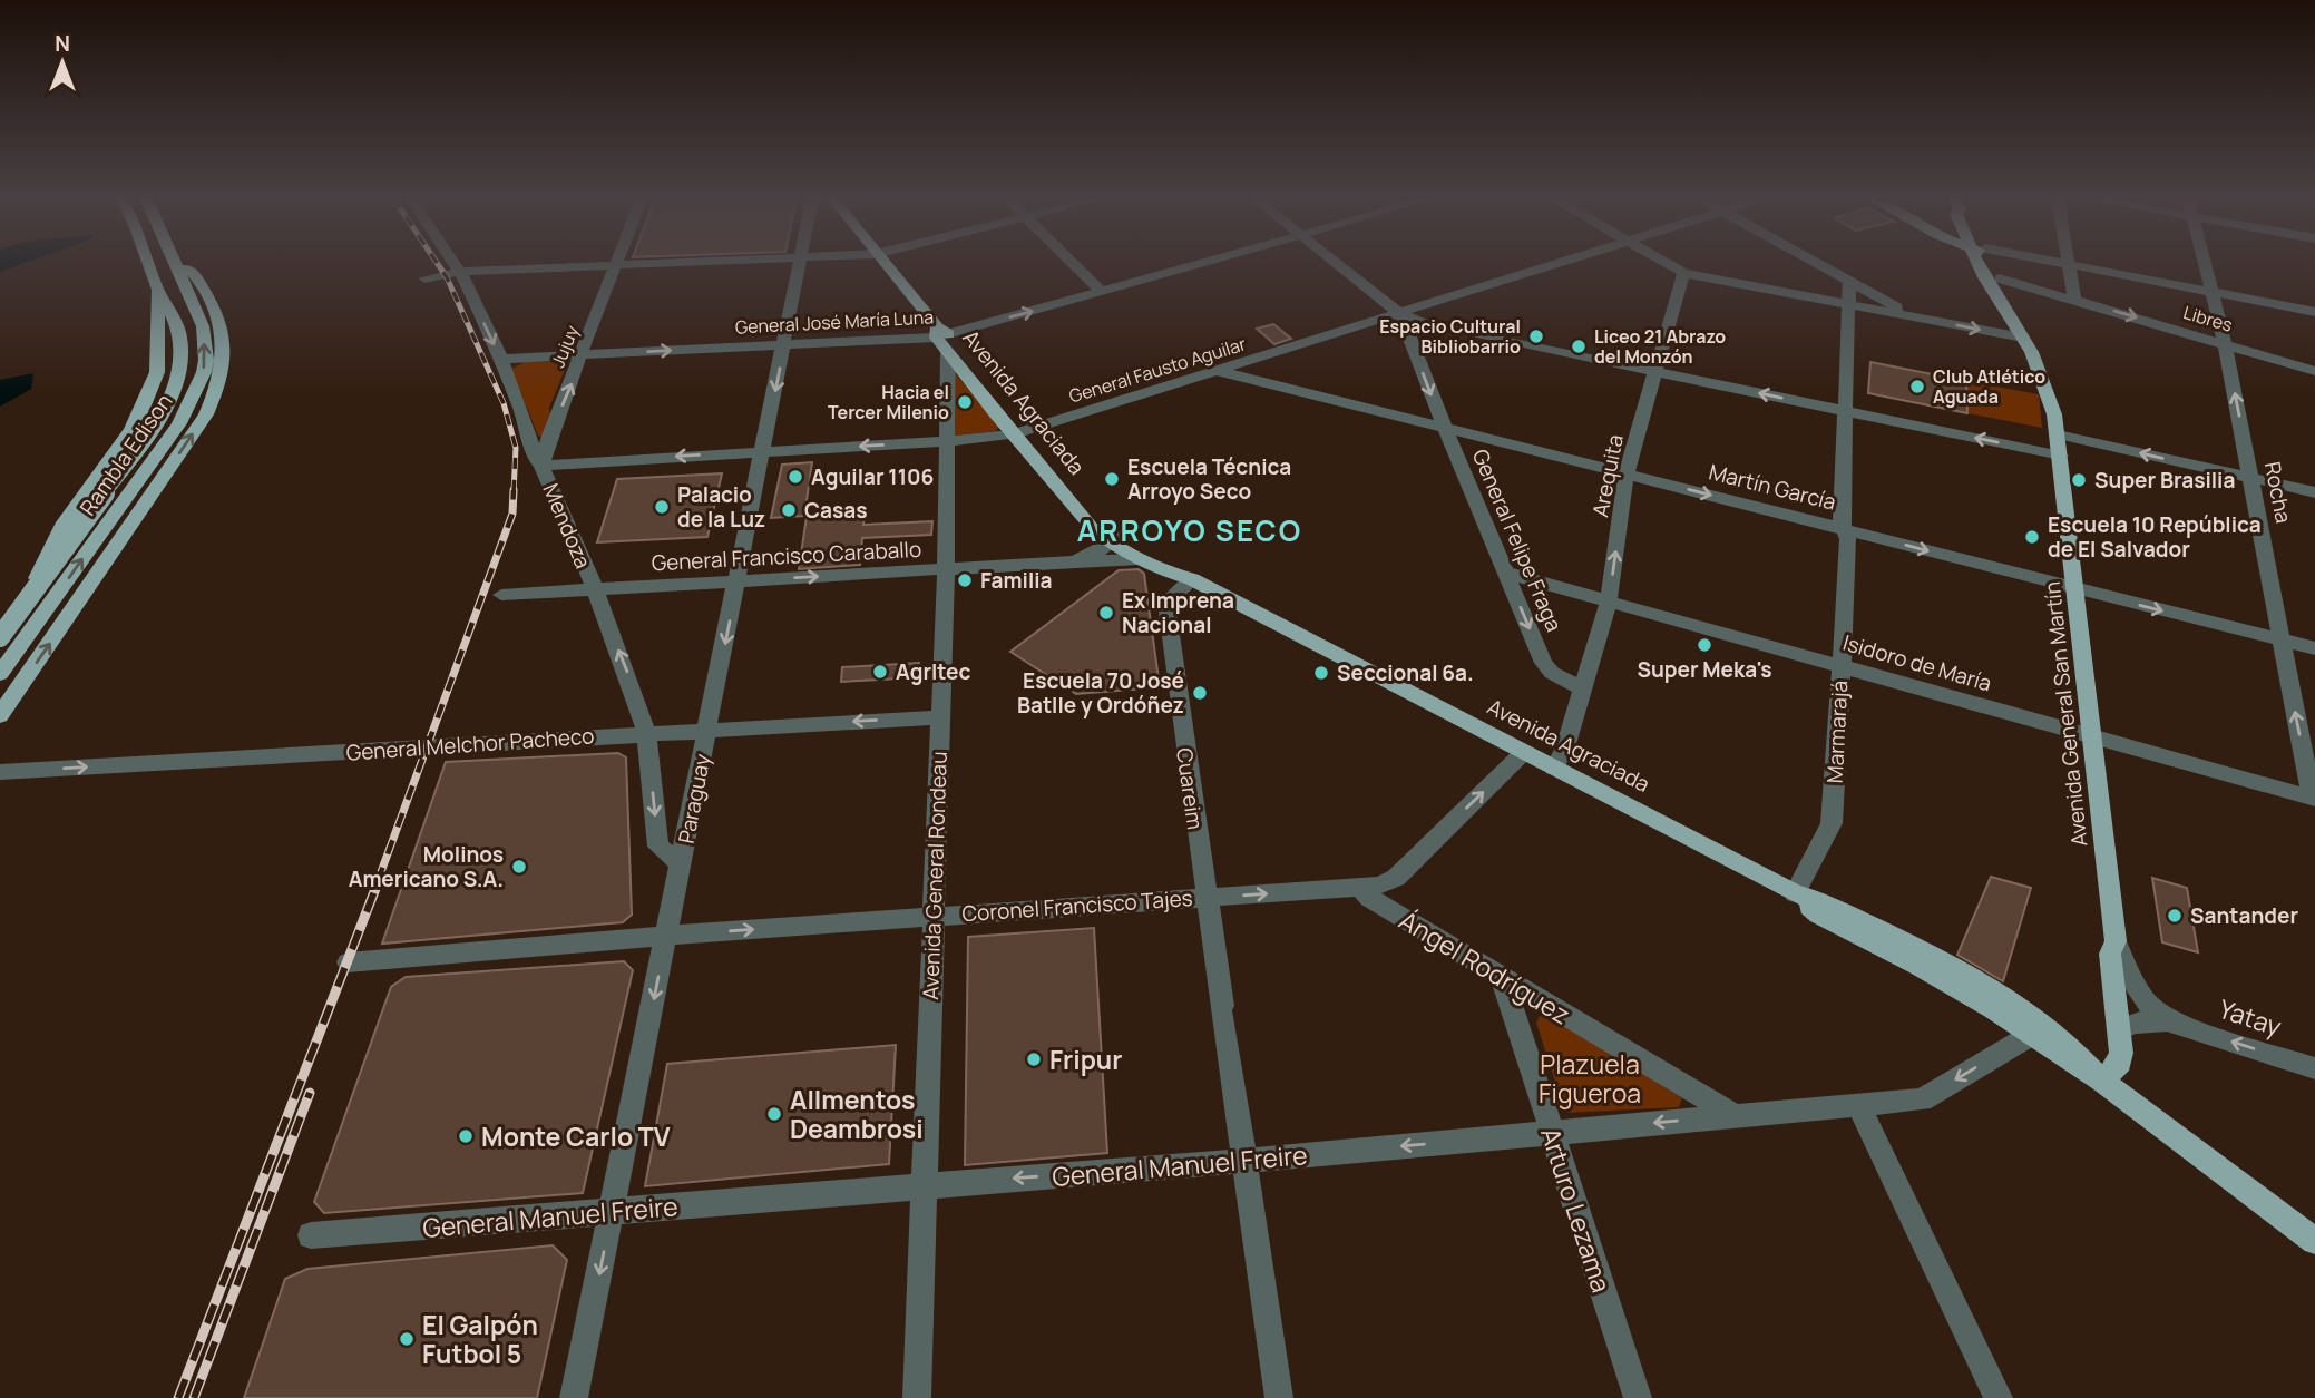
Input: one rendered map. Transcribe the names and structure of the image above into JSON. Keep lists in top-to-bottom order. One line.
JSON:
{"streets":{"main road":["Avenida Agraciada","Rambla Edison","Avenida General San Martín"],"street":["Libres","General José María Luna","Jujuy","General Fausto Aguilar","Arequita","Martín García","Rocha","Mendoza","General Felipe Fraga","General Francisco Caraballo","Isidoro de María","Marmarajá","General Melchor Pacheco","Cuareim","Paraguay","Avenida General Rondeau","Coronel Francisco Tajes","Ángel Rodríguez","Yatay","General Manuel Freire","Arturo Lezama"]},"crossings":[["Libres","Rocha"],["Libres","Avenida General San Martín"],["General José María Luna","Jujuy"],["General José María Luna","Avenida Agraciada"],["General José María Luna","Mendoza"],["General José María Luna","Paraguay"],["Jujuy","General Fausto Aguilar"],["Jujuy","Mendoza"],["General Fausto Aguilar","Avenida Agraciada"],["General Fausto Aguilar","Martín García"],["General Fausto Aguilar","Mendoza"],["General Fausto Aguilar","General Felipe Fraga"],["General Fausto Aguilar","Paraguay"],["General Fausto Aguilar","Avenida General Rondeau"],["Avenida Agraciada","General Francisco Caraballo"],["Avenida Agraciada","Avenida General San Martín"],["Avenida Agraciada","Marmarajá"],["Avenida Agraciada","Cuareim"],["Avenida Agraciada","Avenida General Rondeau"],["Avenida Agraciada","Coronel Francisco Tajes"],["Avenida Agraciada","General Manuel Freire"],["Arequita","Martín García"],["Arequita","General Felipe Fraga"],["Arequita","Isidoro de María"],["Martín García","Rocha"],["Martín García","General Felipe Fraga"],["Martín García","Avenida General San Martín"],["Martín García","Marmarajá"],["Rocha","Isidoro de María"],["Mendoza","General Francisco Caraballo"],["Mendoza","General Melchor Pacheco"],["Mendoza","Paraguay"],["General Felipe Fraga","Isidoro de María"],["General Francisco Caraballo","Paraguay"],["General Francisco Caraballo","Avenida General Rondeau"],["Isidoro de María","Avenida General San Martín"],["Isidoro de María","Marmarajá"],["Avenida General San Martín","Yatay"],["General Melchor Pacheco","Paraguay"],["General Melchor Pacheco","Avenida General Rondeau"],["Cuareim","Coronel Francisco Tajes"],["Cuareim","General Manuel Freire"],["Paraguay","Coronel Francisco Tajes"],["Paraguay","General Manuel Freire"],["Avenida General Rondeau","Coronel Francisco Tajes"],["Avenida General Rondeau","General Manuel Freire"],["Coronel Francisco Tajes","Ángel Rodríguez"],["Ángel Rodríguez","General Manuel Freire"],["Ángel Rodríguez","Arturo Lezama"],["General Manuel Freire","Arturo Lezama"]],"one_way":["General José María Luna","Jujuy","General Fausto Aguilar","Rocha","General Felipe Fraga","Paraguay","Coronel Francisco Tajes","Yatay","General Manuel Freire"],"districts":["ARROYO SECO"],"parks":["Plazuela Figueroa"],"places":["Espacio Cultural Bibliobarrio","Liceo 21 Abrazo del Monzón","Club Atlético Aguada","Hacia el Tercer Milenio","Aguilar 1106","Escuela Técnica Arroyo Seco","Super Brasilia","Palacio de la Luz","Casas","Escuela 10 República de El Salvador","Familia","Ex Imprena Nacional","Super Meka's","Agrltec","Seccional 6a.","Escuela 70 José Batlle y Ordóñez","Molinos Americano S.A.","Santander","Fripur","Allmentos Deambrosi","Monte Carlo TV","El Galpón Futbol 5"],"north":"top"}
